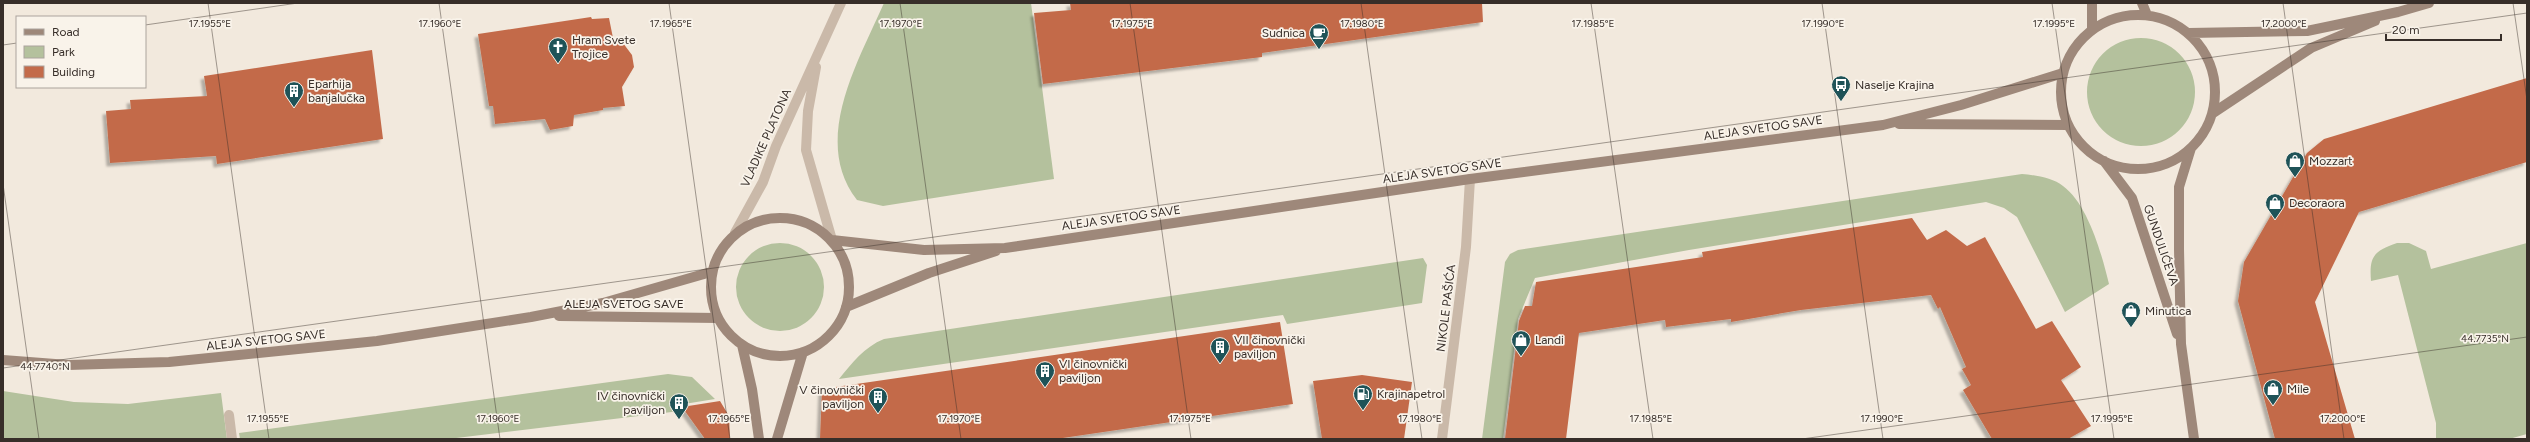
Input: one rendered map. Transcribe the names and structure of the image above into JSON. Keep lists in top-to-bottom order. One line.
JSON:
{"streets":{"main road":["ALEJA SVETOG SAVE","GUNDULIĆEVA"],"street":["VLADIKE PLATONA","NIKOLE PAŠIĆA"]},"crossings":[["ALEJA SVETOG SAVE","VLADIKE PLATONA"],["ALEJA SVETOG SAVE","NIKOLE PAŠIĆA"]],"places":{"cafe":["Sudnica"],"church":["Hram Svete Trojice"],"bus stop":["Naselje Krajina"],"building":["Eparhija banjalučka","VII činovnički paviljon","VI činovnički paviljon","V činovnički paviljon","IV činovnički paviljon"],"shop":["Mozzart","Decoraora","Minutica","Landi","Mile"],"fuel station":["Krajinapetrol"]},"legend":["Road","Park","Building"],"scale_bar":"20 m","coordinates":["17.1955°E","17.1960°E","17.1965°E","17.1970°E","17.1975°E","17.1980°E","17.1985°E","17.1990°E","17.1995°E","17.2000°E","44.7735°N","44.7740°N"]}
